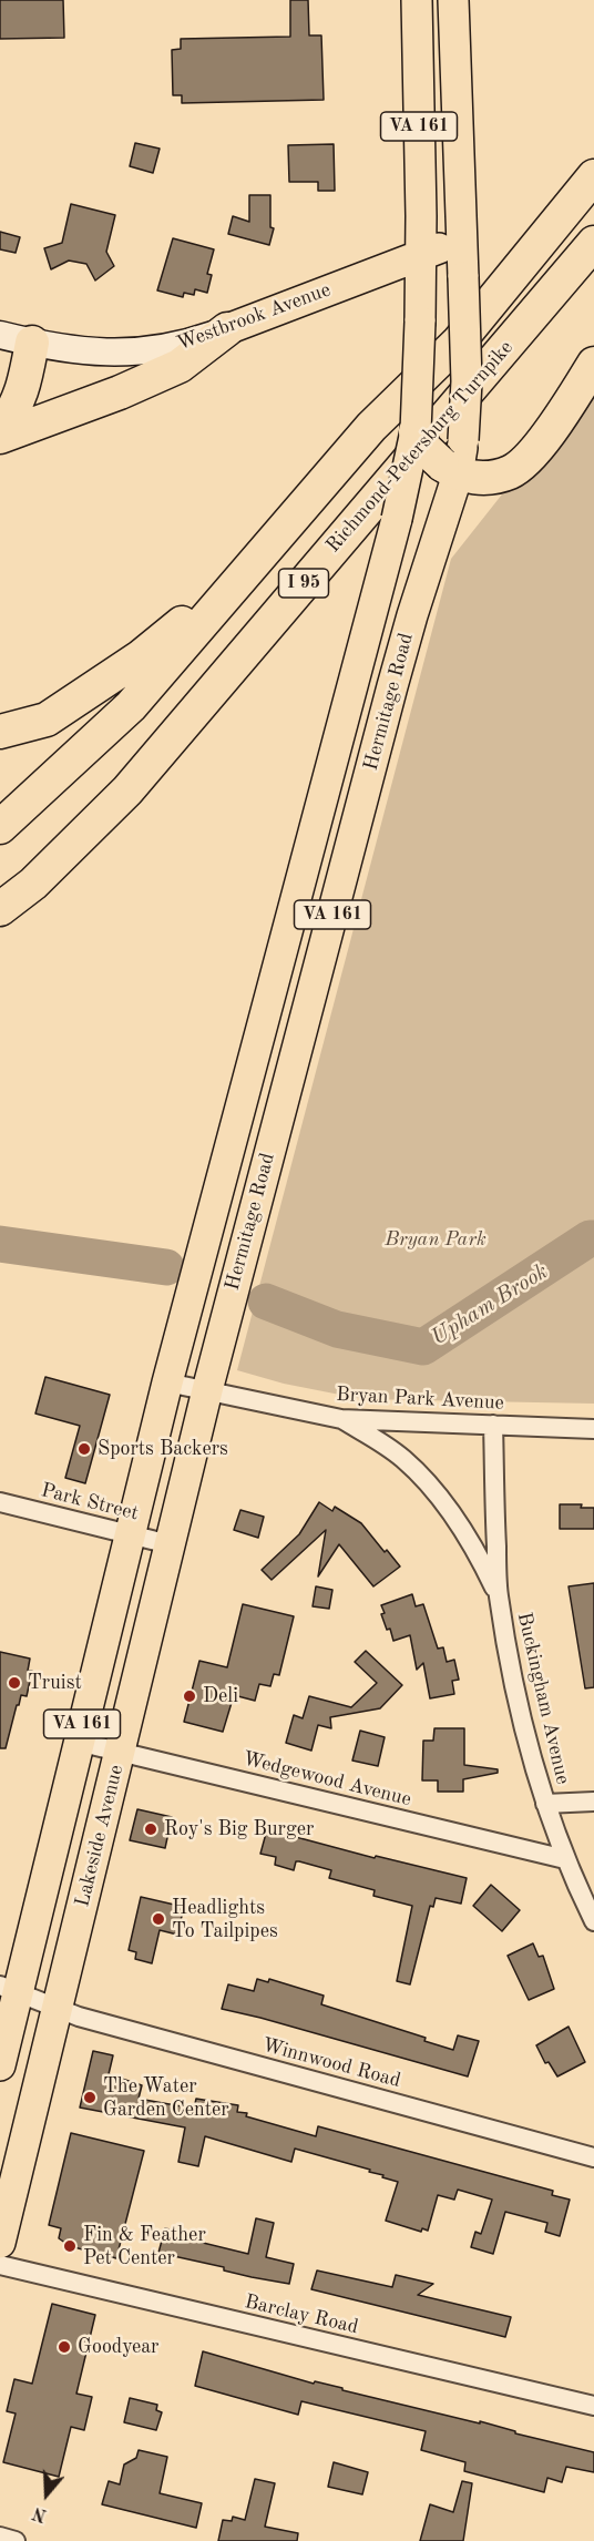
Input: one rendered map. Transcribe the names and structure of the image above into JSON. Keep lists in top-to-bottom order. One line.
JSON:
{"streets":{"highway":["Richmond-Petersburg Turnpike","I 95"],"main road":["VA 161","Westbrook Avenue","Hermitage Road","Lakeside Avenue"],"street":["Bryan Park Avenue","Park Street","Buckingham Avenue","Wedgewood Avenue","Winnwood Road","Barclay Road"]},"crossings":[["VA 161","Hermitage Road"],["VA 161","Bryan Park Avenue"],["VA 161","Park Street"],["VA 161","Wedgewood Avenue"],["VA 161","Winnwood Road"],["Westbrook Avenue","Hermitage Road"],["Hermitage Road","Bryan Park Avenue"],["Hermitage Road","Lakeside Avenue"],["Bryan Park Avenue","Buckingham Avenue"],["Bryan Park Avenue","Lakeside Avenue"],["Park Street","Lakeside Avenue"],["Buckingham Avenue","Wedgewood Avenue"],["Wedgewood Avenue","Lakeside Avenue"],["Lakeside Avenue","Winnwood Road"]],"water":["Upham Brook"],"parks":["Bryan Park"],"places":["Sports Backers","Truist","Deli","Roy's Big Burger","Headlights To Tailpipes","The Water Garden Center","Fin & Feather Pet Center","Goodyear"],"north":"bottom"}
